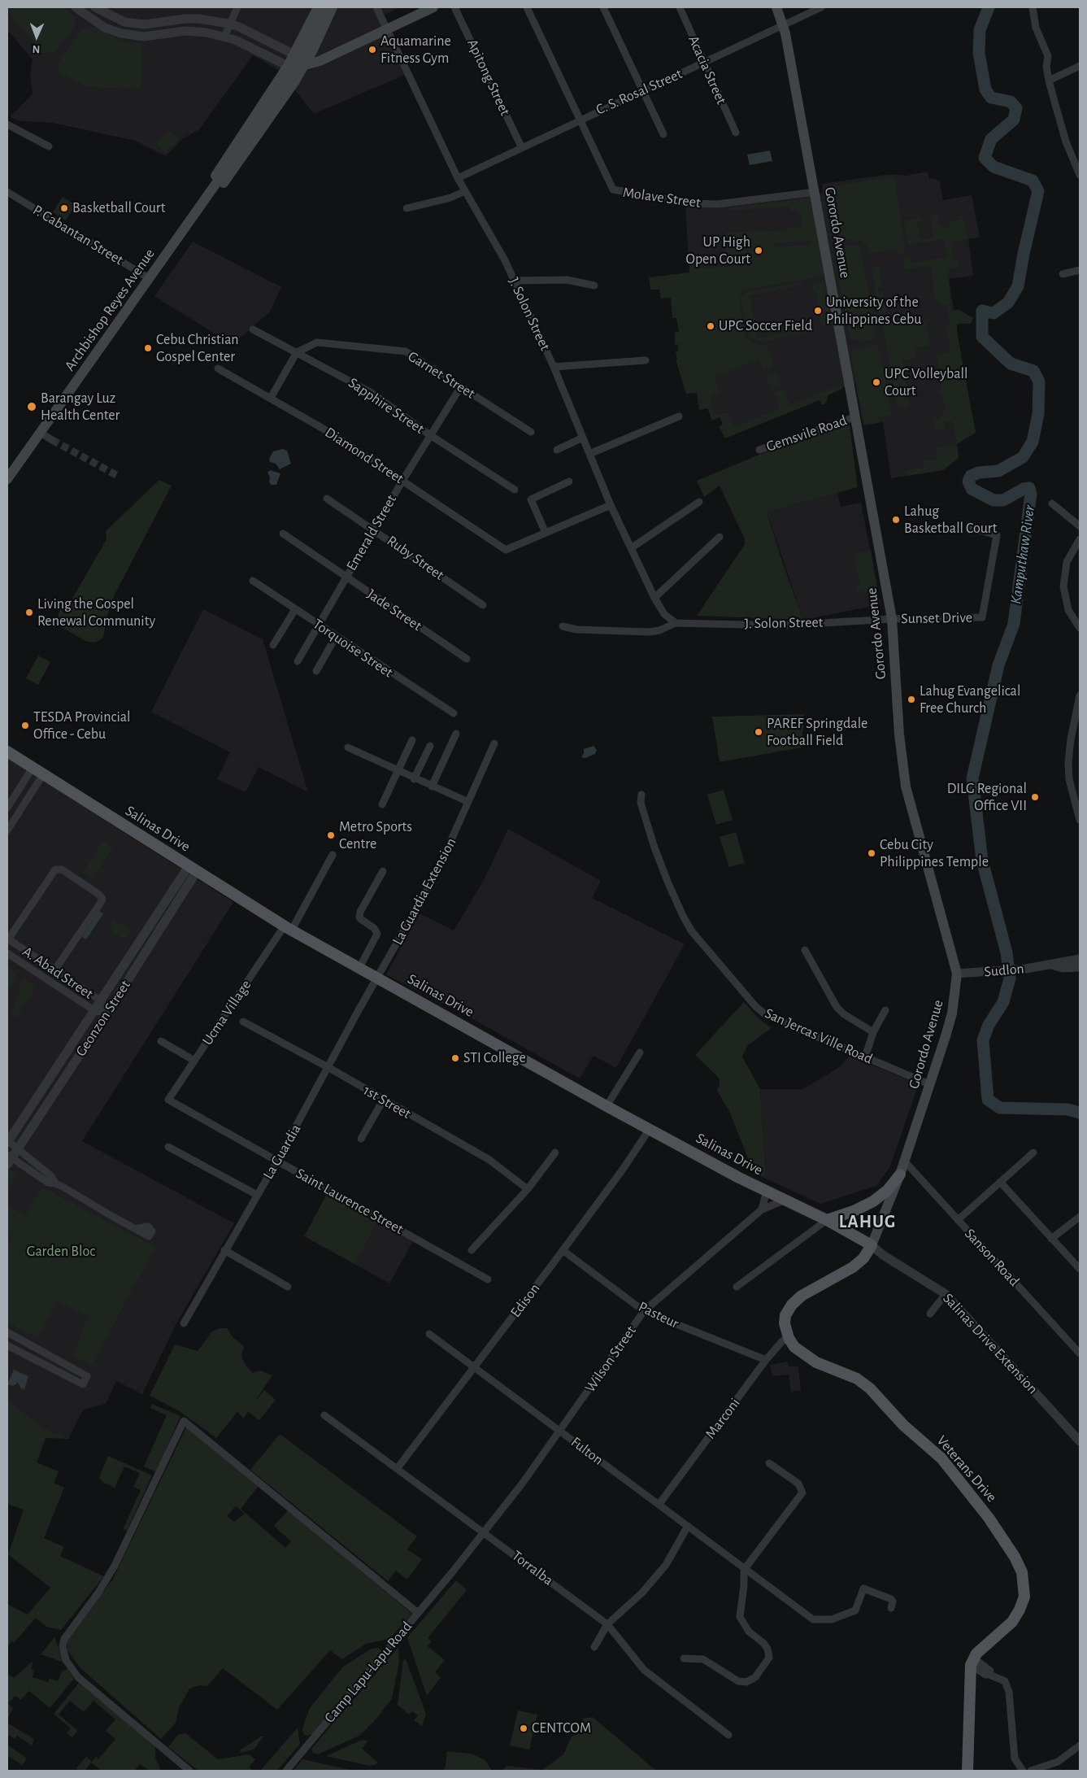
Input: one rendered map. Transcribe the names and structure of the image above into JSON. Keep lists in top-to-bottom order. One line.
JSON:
{"streets":{"main road":["Gorordo Avenue","Archbishop Reyes Avenue","Salinas Drive","Veterans Drive"],"street":["Acacia Street","Apitong Street","C. S. Rosal Street","Molave Street","P. Cabantan Street","J. Solon Street","Garnet Street","Sapphire Street","Gemsvile Road","Diamond Street","Emerald Street","Ruby Street","Jade Street","Sunset Drive","Torquoise Street","La Guardia Extension","Sudlon","A. Abad Street","Ucma Village","Geonzon Street","San Jercas Ville Road","1st Street","La Guardia","Saint Laurence Street","Sanson Road","Edison","Pasteur","Salinas Drive Extension","Wilson Street","Marconi","Fulton","Torralba","Camp Lapu-Lapu Road"]},"crossings":[["Acacia Street","C. S. Rosal Street"],["Apitong Street","C. S. Rosal Street"],["C. S. Rosal Street","Molave Street"],["C. S. Rosal Street","Gorordo Avenue"],["C. S. Rosal Street","J. Solon Street"],["Molave Street","Gorordo Avenue"],["Gorordo Avenue","J. Solon Street"],["Gorordo Avenue","Gemsvile Road"],["Gorordo Avenue","Sunset Drive"],["Gorordo Avenue","Salinas Drive"],["Gorordo Avenue","Sudlon"],["Gorordo Avenue","San Jercas Ville Road"],["Gorordo Avenue","Sanson Road"],["Gorordo Avenue","Salinas Drive Extension"],["Gorordo Avenue","Veterans Drive"],["P. Cabantan Street","Archbishop Reyes Avenue"],["J. Solon Street","Sunset Drive"],["Garnet Street","Sapphire Street"],["Garnet Street","Emerald Street"],["Sapphire Street","Emerald Street"],["Diamond Street","Emerald Street"],["Emerald Street","Ruby Street"],["Emerald Street","Jade Street"],["Emerald Street","Torquoise Street"],["Salinas Drive","La Guardia Extension"],["Salinas Drive","Ucma Village"],["Salinas Drive","Geonzon Street"],["Salinas Drive","La Guardia"],["Salinas Drive","Edison"],["Salinas Drive","Salinas Drive Extension"],["Salinas Drive","Wilson Street"],["Salinas Drive","Veterans Drive"],["La Guardia Extension","La Guardia"],["A. Abad Street","Geonzon Street"],["Ucma Village","Saint Laurence Street"],["1st Street","La Guardia"],["La Guardia","Saint Laurence Street"],["Edison","Pasteur"],["Edison","Fulton"],["Edison","Torralba"],["Pasteur","Wilson Street"],["Pasteur","Marconi"],["Salinas Drive Extension","Veterans Drive"],["Wilson Street","Fulton"],["Wilson Street","Torralba"],["Wilson Street","Camp Lapu-Lapu Road"],["Marconi","Fulton"],["Marconi","Veterans Drive"],["Torralba","Camp Lapu-Lapu Road"]],"districts":["LAHUG"],"water":["Kamputhaw River"],"parks":["Garden Bloc"],"places":["Aquamarine Fitness Gym","Basketball Court","UP High Open Court","University of the Philippines Cebu","UPC Soccer Field","Cebu Christian Gospel Center","UPC Volleyball Court","Barangay Luz Health Center","Lahug Basketball Court","Living the Gospel Renewal Community","Lahug Evangelical Free Church","TESDA Provincial Office - Cebu","PAREF Springdale Football Field","DILG Regional Office VII","Metro Sports Centre","Cebu City Philippines Temple","STI College","CENTCOM"],"north":"bottom"}
